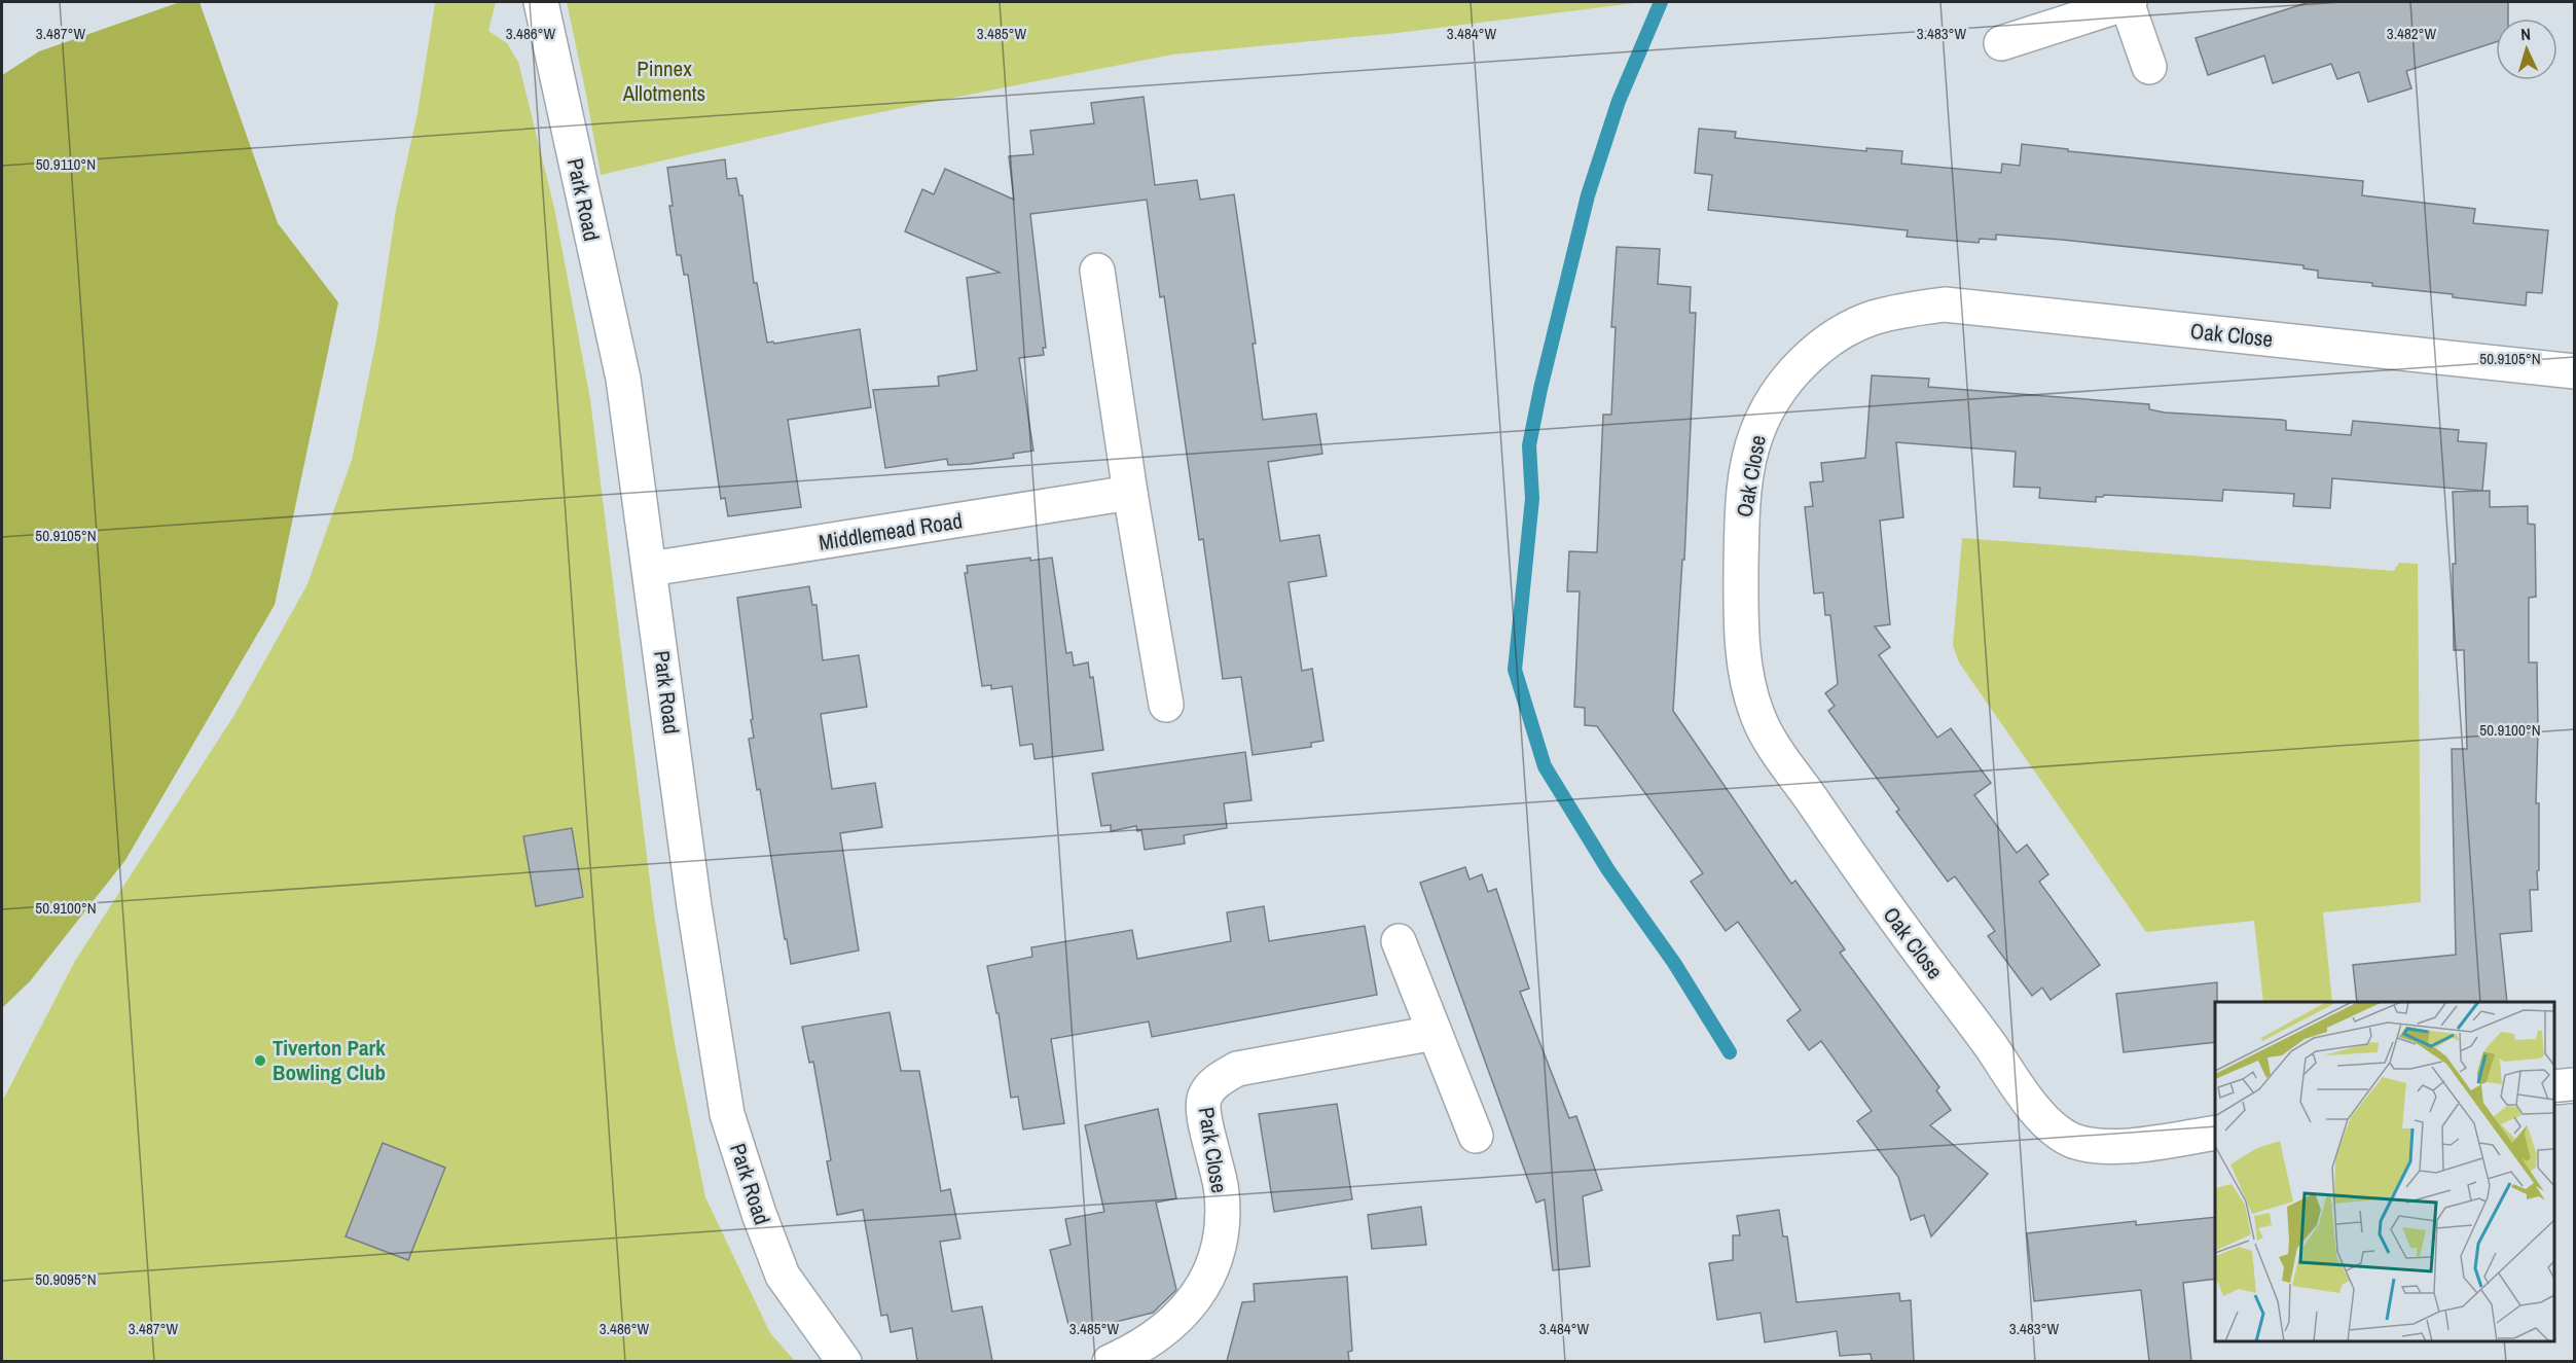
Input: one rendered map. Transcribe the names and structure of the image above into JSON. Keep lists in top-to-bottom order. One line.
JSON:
{"streets":{"street":["Park Road","Oak Close","Middlemead Road","Park Close"]},"crossings":[["Park Road","Middlemead Road"]],"parks":["Pinnex Allotments"],"places":["Tiverton Park Bowling Club"],"north":"top","coordinates":["3.487°W","3.486°W","3.485°W","3.484°W","3.483°W","3.482°W","50.9110°N","50.9105°N","50.9100°N","50.9095°N"]}
